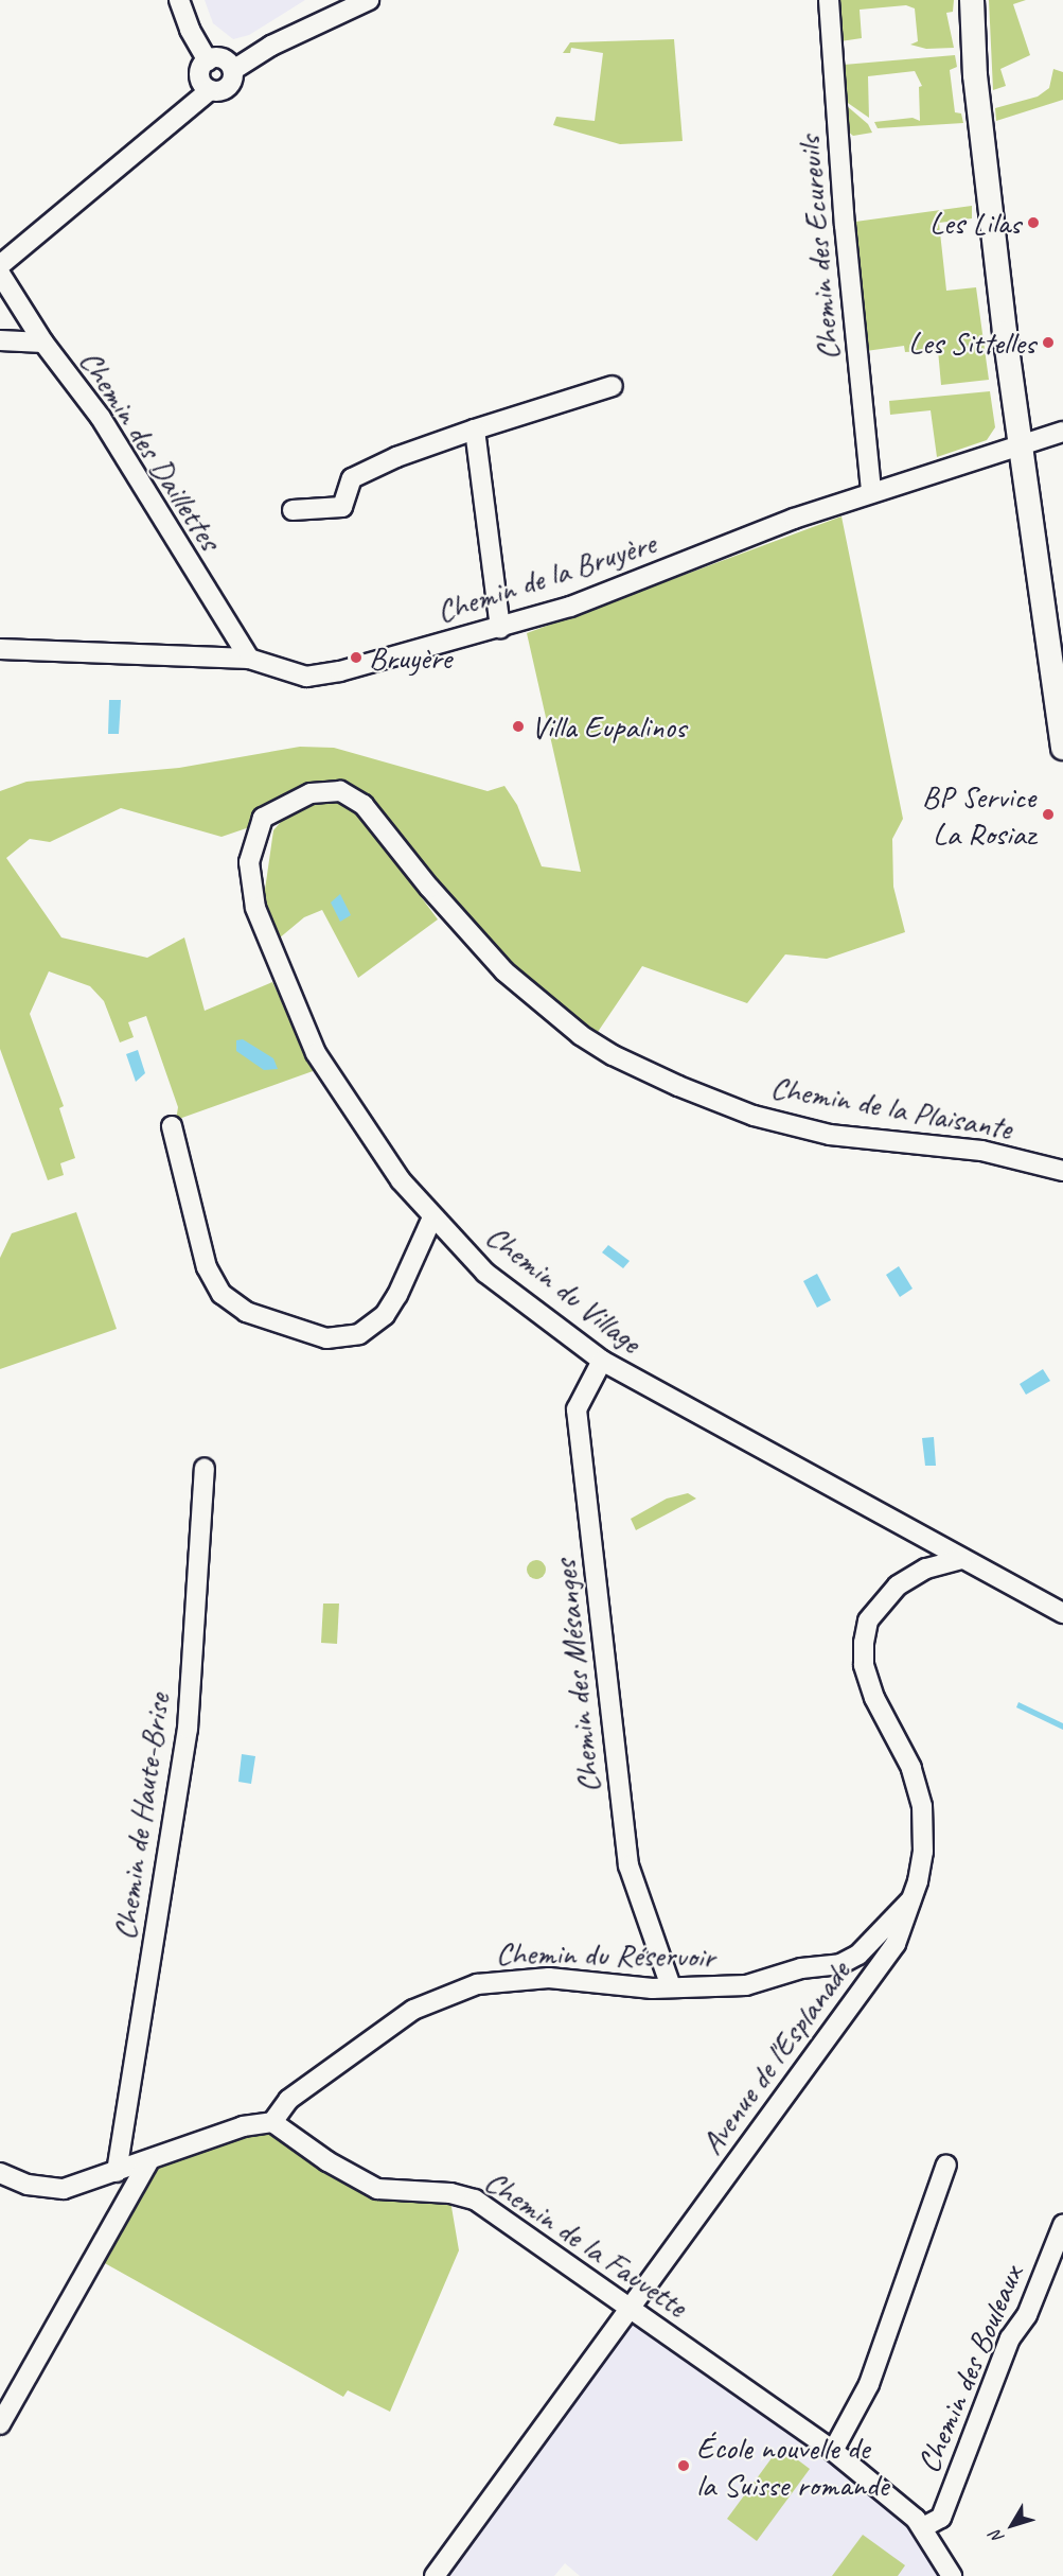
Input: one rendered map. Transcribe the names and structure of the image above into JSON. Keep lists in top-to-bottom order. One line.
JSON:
{"streets":{"street":["Chemin des Ecureuils","Chemin des Daillettes","Chemin de la Bruyère","Chemin de la Plaisante","Chemin du Village","Chemin des Mésanges","Chemin de Haute-Brise","Chemin du Réservoir","Avenue de l'Esplanade","Chemin de la Fauvette","Chemin des Bouleaux"]},"crossings":[["Chemin des Ecureuils","Chemin de la Bruyère"],["Chemin des Daillettes","Chemin de la Bruyère"],["Chemin de la Plaisante","Chemin du Village"],["Chemin du Village","Chemin des Mésanges"],["Chemin du Village","Avenue de l'Esplanade"],["Chemin des Mésanges","Chemin du Réservoir"],["Chemin du Réservoir","Avenue de l'Esplanade"],["Chemin du Réservoir","Chemin de la Fauvette"],["Avenue de l'Esplanade","Chemin de la Fauvette"],["Chemin de la Fauvette","Chemin des Bouleaux"]],"places":["Les Lilas","Les Sittelles","Bruyère","Villa Eupalinos","BP Service La Rosiaz","École nouvelle de la Suisse romande"],"north":"bottom left"}
